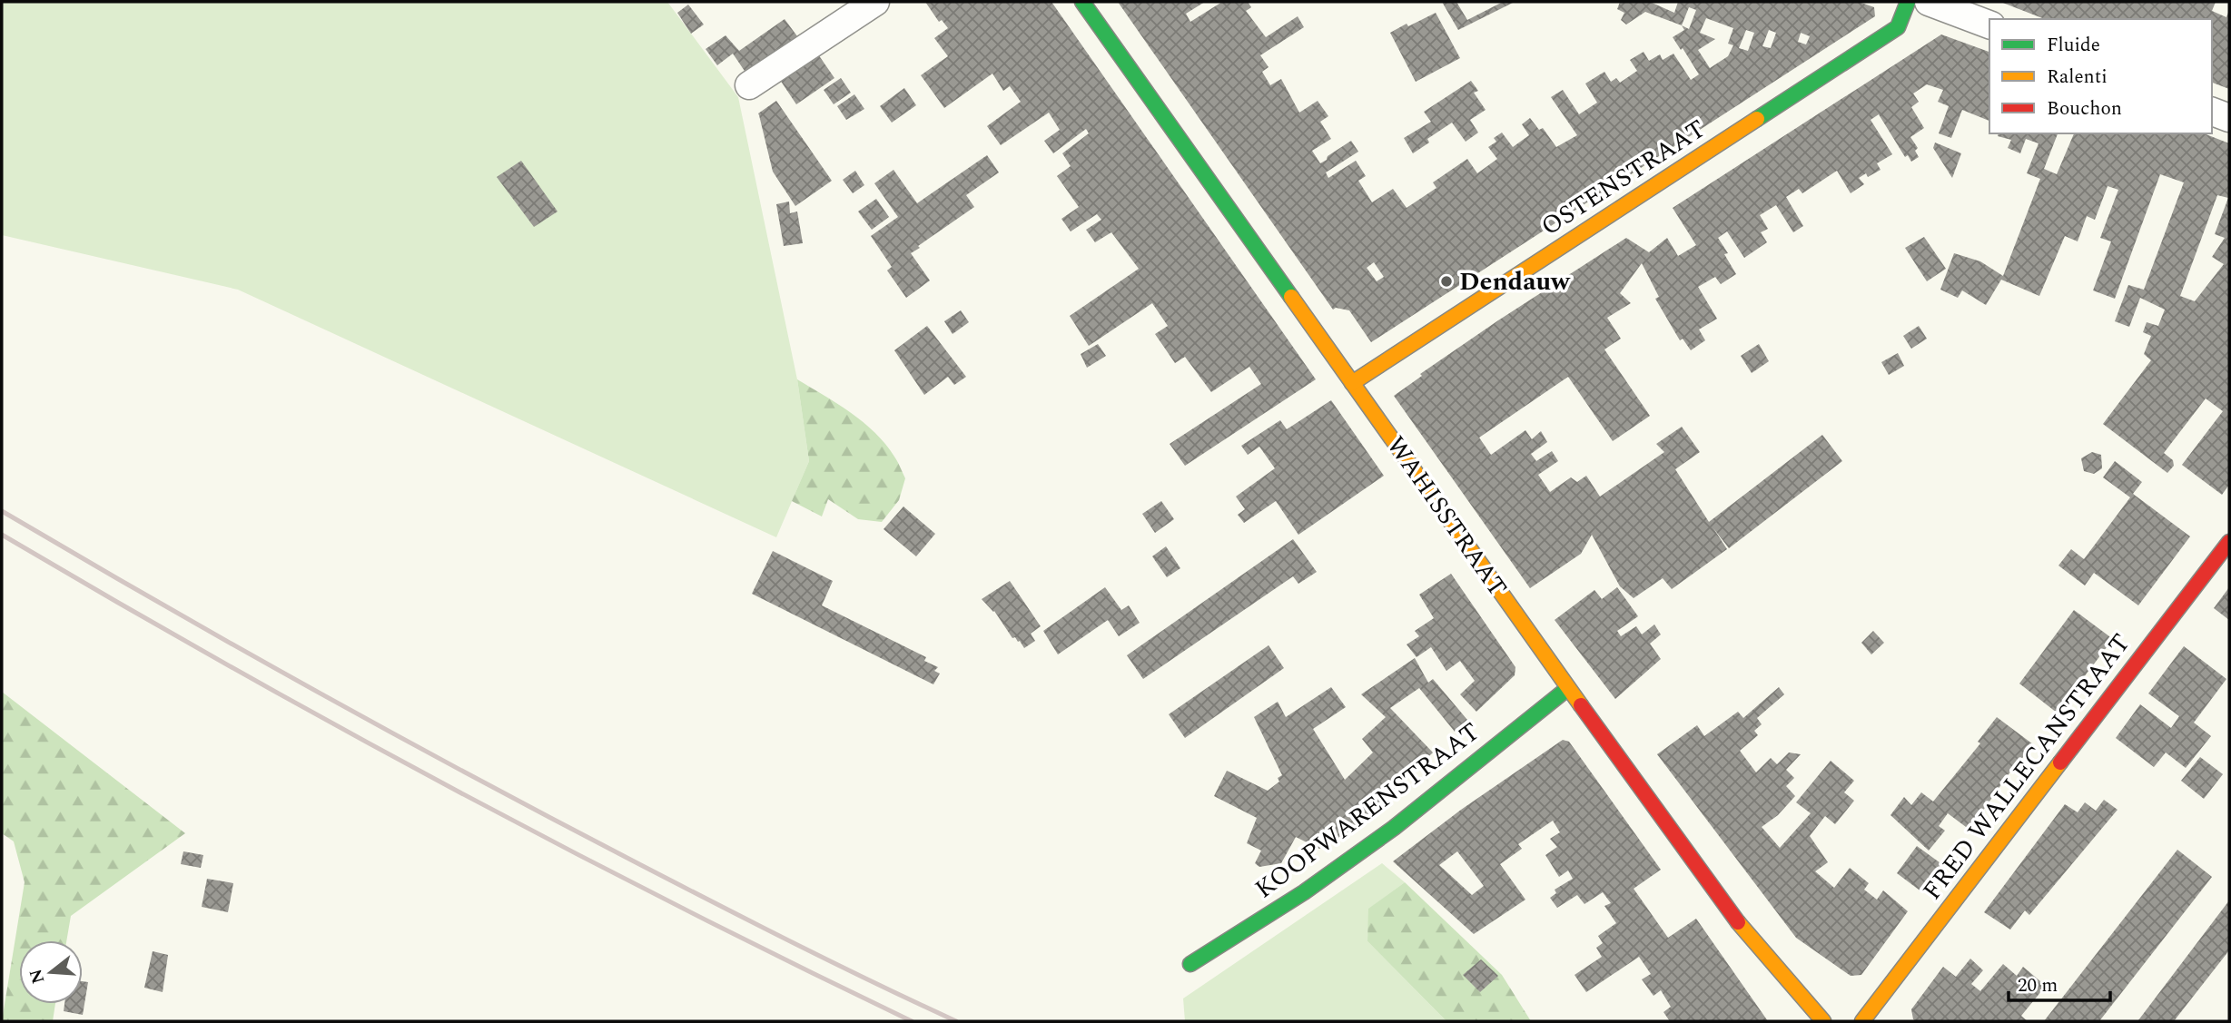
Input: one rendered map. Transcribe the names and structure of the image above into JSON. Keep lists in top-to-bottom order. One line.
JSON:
{"streets":{"street":["OSTENSTRAAT","WAHISSTRAAT","FRED WALLECANSTRAAT","KOOPWARENSTRAAT"]},"crossings":[["OSTENSTRAAT","WAHISSTRAAT"],["WAHISSTRAAT","KOOPWARENSTRAAT"]],"places":["Dendauw"],"legend":["Fluide","Ralenti","Bouchon"],"scale_bar":"20 m","north":"left"}
